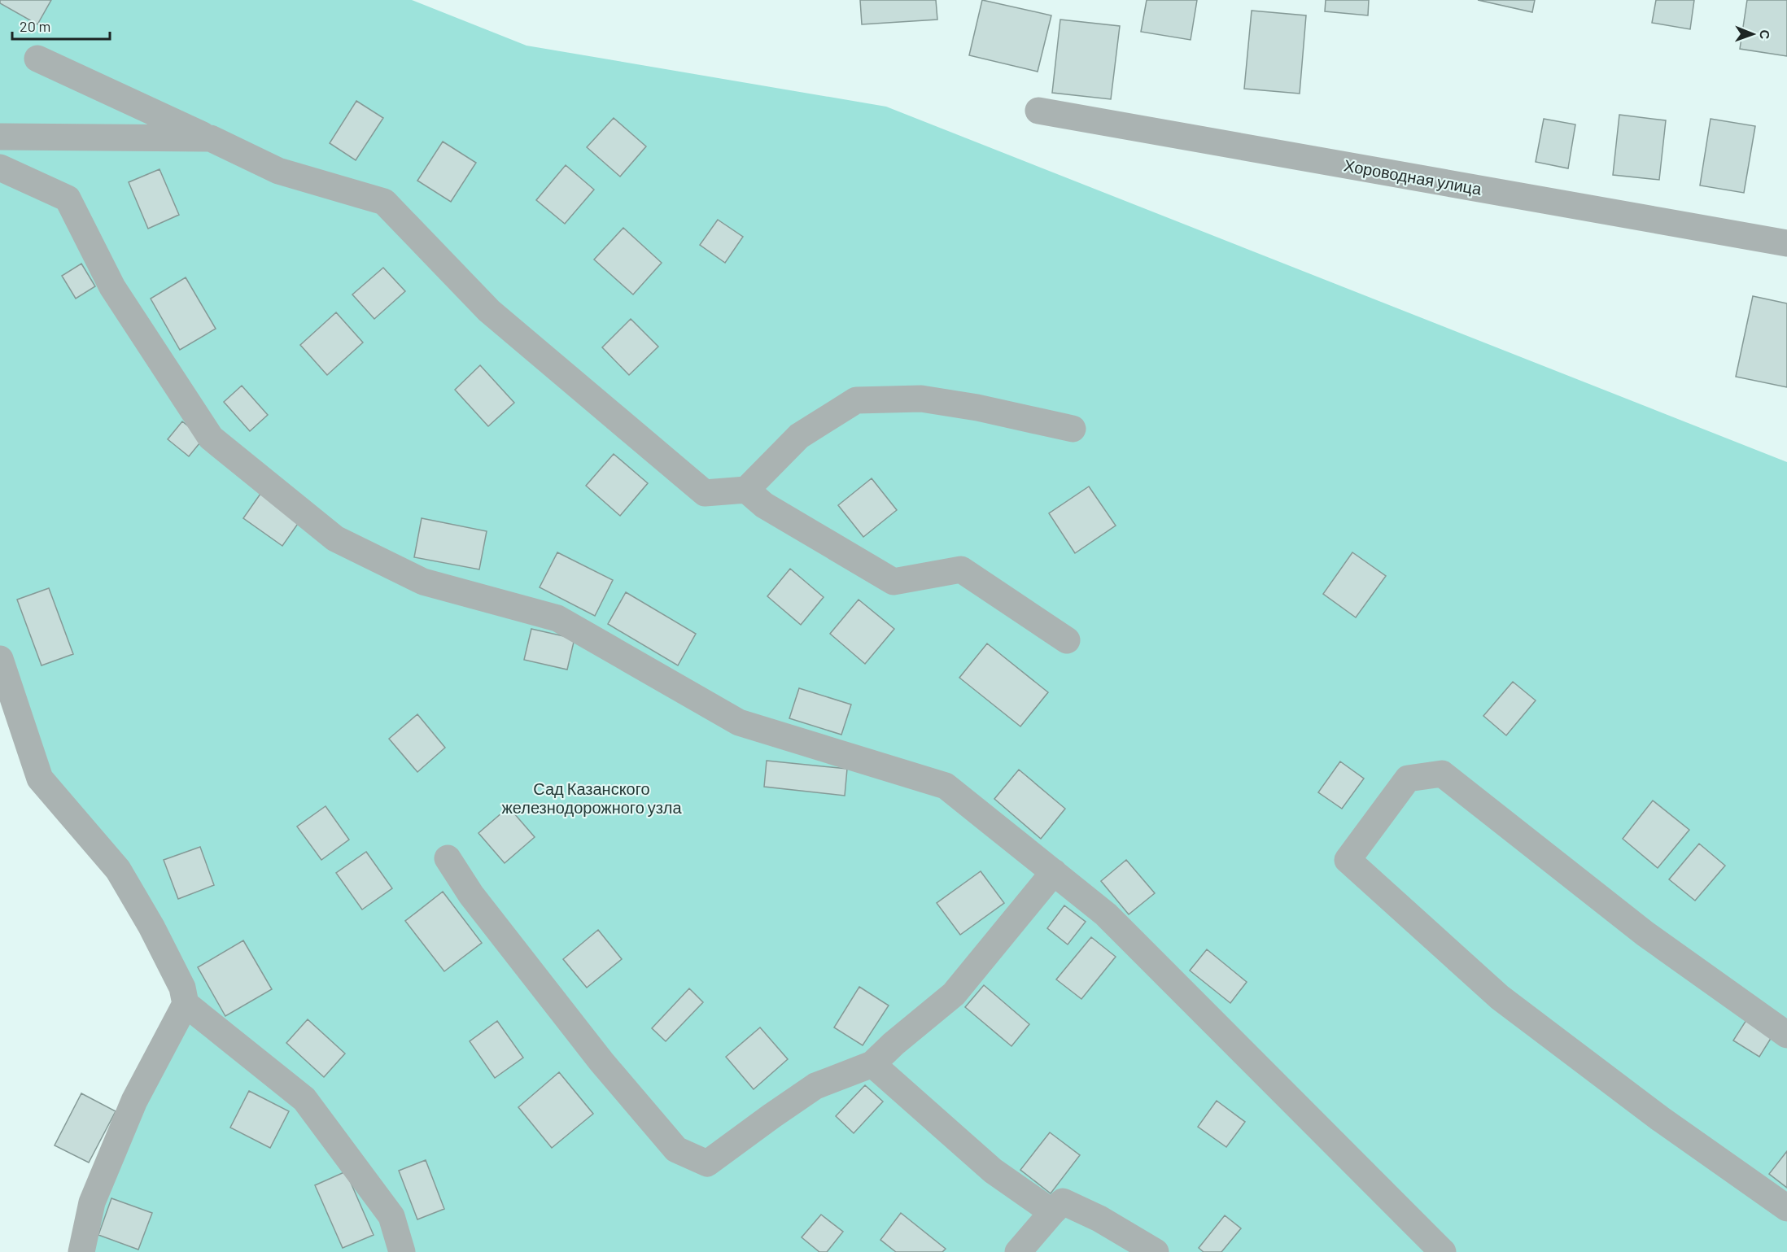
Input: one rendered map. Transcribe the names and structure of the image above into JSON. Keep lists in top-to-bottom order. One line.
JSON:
{"streets":{"street":["Хороводная улица"]},"parks":["Сад Казанского железнодорожного узла"],"scale_bar":"20 m","north":"right"}
